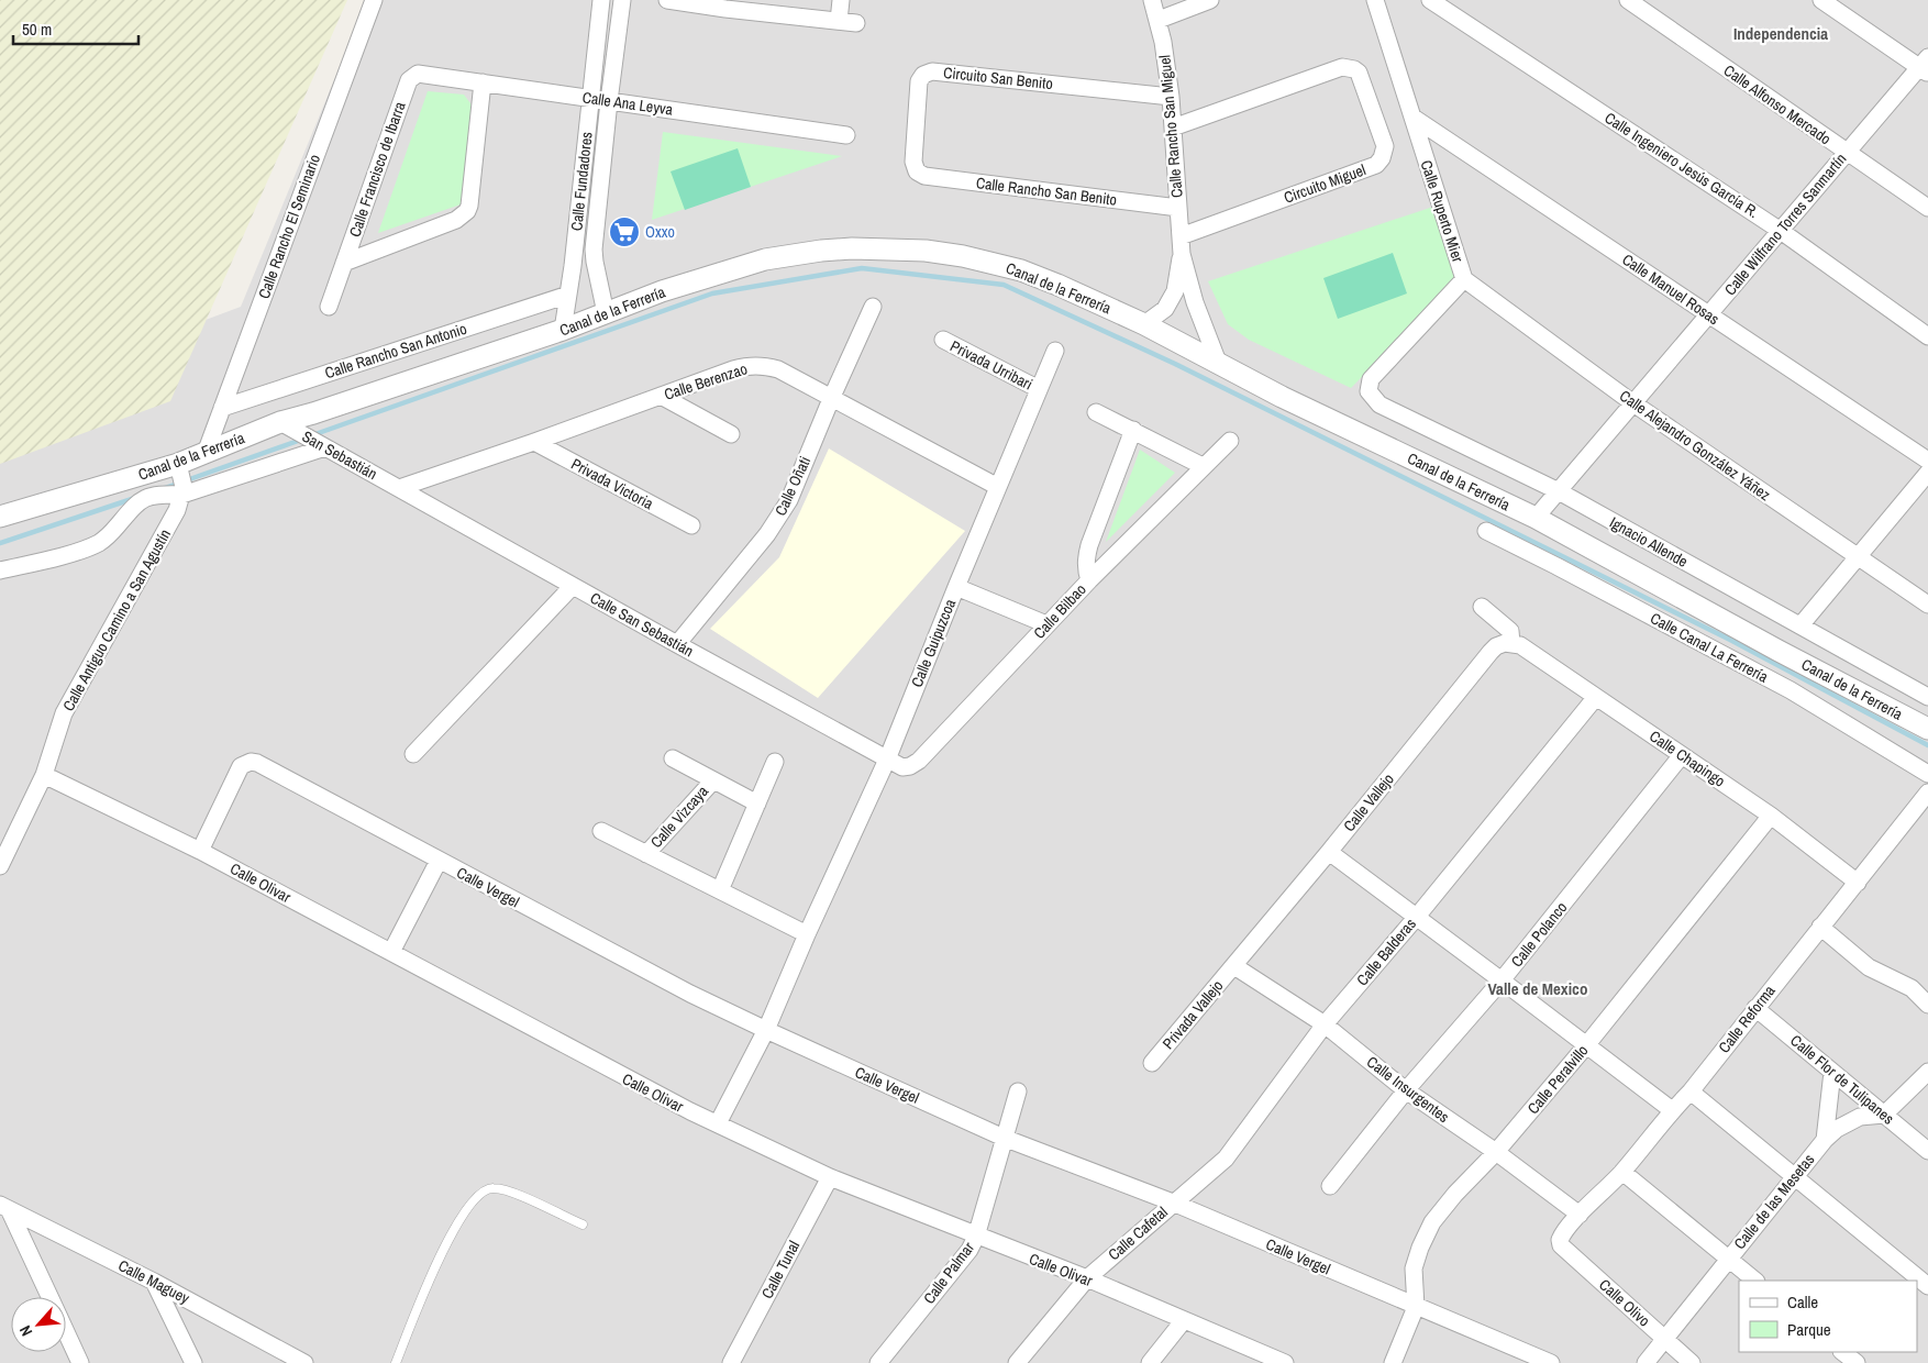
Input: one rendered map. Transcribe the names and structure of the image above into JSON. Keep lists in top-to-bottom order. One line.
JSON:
{"streets":{"street":["Circuito San Benito","Calle Ana Leyva","Calle Alfonso Mercado","Calle Rancho San Miguel","Calle Ingeniero Jesús García R.","Calle Francisco de Ibarra","Calle Fundadores","Circuito Miguel","Calle Rancho San Benito","Calle Ruperto Mier","Calle Wilfrano Torres Sanmartín","Calle Rancho El Seminario","Canal de la Ferrería","Calle Manuel Rosas","Calle Rancho San Antonio","Privada Urribari","Calle Berenzao","Calle Alejandro González Yáñez","San Sebastián","Privada Victoria","Calle Oñati","Ignacio Allende","Calle Bilbao","Calle Antiguo Camino a San Agustín","Calle San Sebastián","Calle Guipuzcoa","Calle Canal La Ferrería","Calle Chapingo","Calle Vallejo","Calle Vizcaya","Calle Olivar","Calle Vergel","Calle Polanco","Calle Balderas","Privada Vallejo","Calle Reforma","Calle Peralvillo","Calle Flor de Tulipanes","Calle Insurgentes","Calle de las Mesetas","Calle Cafetal","Calle Tunal","Calle Palmar","Calle Maguey","Calle Olivo"]},"crossings":[["Circuito San Benito","Calle Rancho San Miguel"],["Circuito San Benito","Calle Rancho San Benito"],["Calle Ana Leyva","Calle Francisco de Ibarra"],["Calle Ana Leyva","Calle Fundadores"],["Calle Alfonso Mercado","Calle Wilfrano Torres Sanmartín"],["Calle Rancho San Miguel","Circuito Miguel"],["Calle Rancho San Miguel","Calle Rancho San Benito"],["Calle Rancho San Miguel","Canal de la Ferrería"],["Calle Ingeniero Jesús García R.","Calle Wilfrano Torres Sanmartín"],["Calle Fundadores","Canal de la Ferrería"],["Calle Fundadores","Calle Rancho San Antonio"],["Calle Ruperto Mier","Calle Manuel Rosas"],["Calle Ruperto Mier","Calle Alejandro González Yáñez"],["Calle Ruperto Mier","Ignacio Allende"],["Calle Wilfrano Torres Sanmartín","Canal de la Ferrería"],["Calle Wilfrano Torres Sanmartín","Calle Manuel Rosas"],["Calle Wilfrano Torres Sanmartín","Calle Alejandro González Yáñez"],["Calle Wilfrano Torres Sanmartín","Ignacio Allende"],["Calle Rancho El Seminario","Canal de la Ferrería"],["Calle Rancho El Seminario","Calle Rancho San Antonio"],["Canal de la Ferrería","San Sebastián"],["Canal de la Ferrería","Calle Antiguo Camino a San Agustín"],["Privada Urribari","Calle Guipuzcoa"],["Calle Berenzao","San Sebastián"],["Calle Berenzao","Privada Victoria"],["Calle Berenzao","Calle Oñati"],["Calle Berenzao","Calle San Sebastián"],["Calle Berenzao","Calle Guipuzcoa"],["San Sebastián","Calle San Sebastián"],["Calle Oñati","Calle San Sebastián"],["Calle Bilbao","Calle San Sebastián"],["Calle Bilbao","Calle Guipuzcoa"],["Calle Antiguo Camino a San Agustín","Calle Olivar"],["Calle San Sebastián","Calle Guipuzcoa"],["Calle Guipuzcoa","Calle Vizcaya"],["Calle Guipuzcoa","Calle Olivar"],["Calle Guipuzcoa","Calle Vergel"],["Calle Chapingo","Calle Vallejo"],["Calle Chapingo","Calle Polanco"],["Calle Chapingo","Calle Balderas"],["Calle Chapingo","Calle Reforma"],["Calle Chapingo","Calle Peralvillo"],["Calle Vallejo","Privada Vallejo"],["Calle Vallejo","Calle Insurgentes"],["Calle Olivar","Calle Vergel"],["Calle Olivar","Calle Cafetal"],["Calle Olivar","Calle Tunal"],["Calle Olivar","Calle Palmar"],["Calle Vergel","Calle Balderas"],["Calle Vergel","Calle Peralvillo"],["Calle Vergel","Calle Cafetal"],["Calle Vergel","Calle Palmar"],["Calle Polanco","Calle Insurgentes"],["Calle Balderas","Calle Insurgentes"],["Calle Balderas","Calle Cafetal"],["Privada Vallejo","Calle Insurgentes"],["Calle Reforma","Calle Flor de Tulipanes"],["Calle Reforma","Calle Insurgentes"],["Calle Reforma","Calle Olivo"],["Calle Peralvillo","Calle Insurgentes"],["Calle Flor de Tulipanes","Calle de las Mesetas"],["Calle de las Mesetas","Calle Olivo"]],"districts":["Independencia","Valle de Mexico"],"places":{"supermarket":["Oxxo"]},"legend":["Calle","Parque"],"scale_bar":"50 m","north":"bottom left"}
